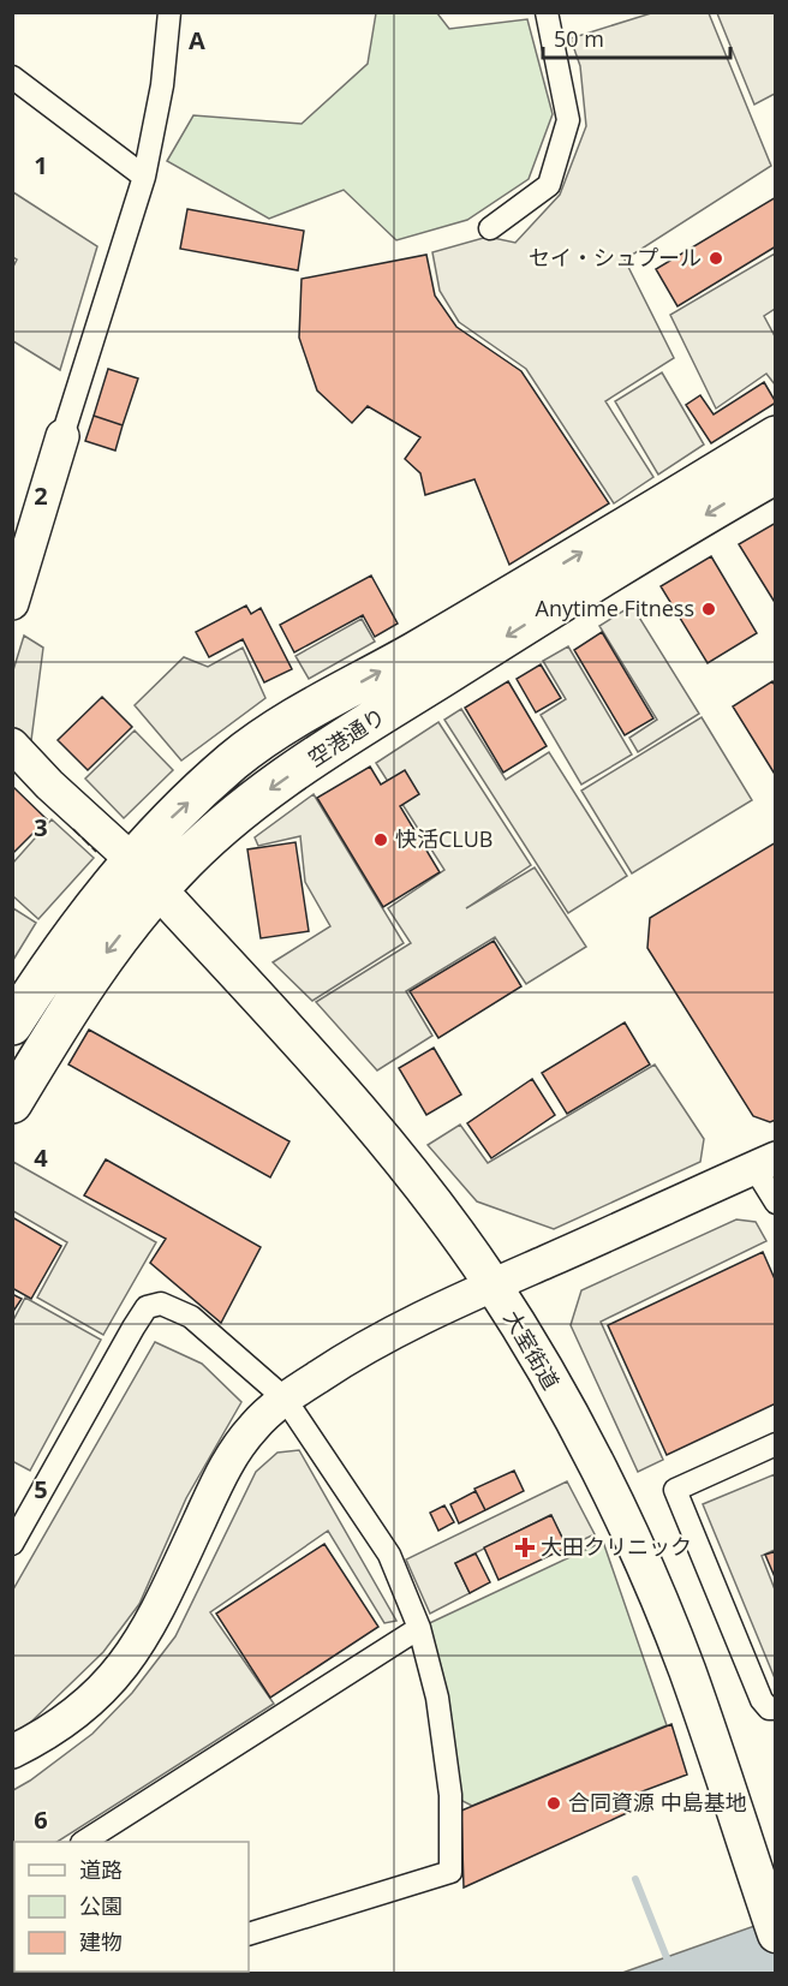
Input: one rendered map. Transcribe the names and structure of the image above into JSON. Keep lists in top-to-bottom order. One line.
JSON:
{"streets":{"highway":["空港通り"],"main road":["大室街道"]},"crossings":[["空港通り","大室街道"]],"places":{"other":["セイ・シュプール","Anytime Fitness","快活CLUB","合同資源 中島基地"],"health":["大田クリニック"]},"legend":["道路","公園","建物"],"scale_bar":"50 m","grid":{"columns":["A"],"rows":["1","2","3","4","5","6"]}}
